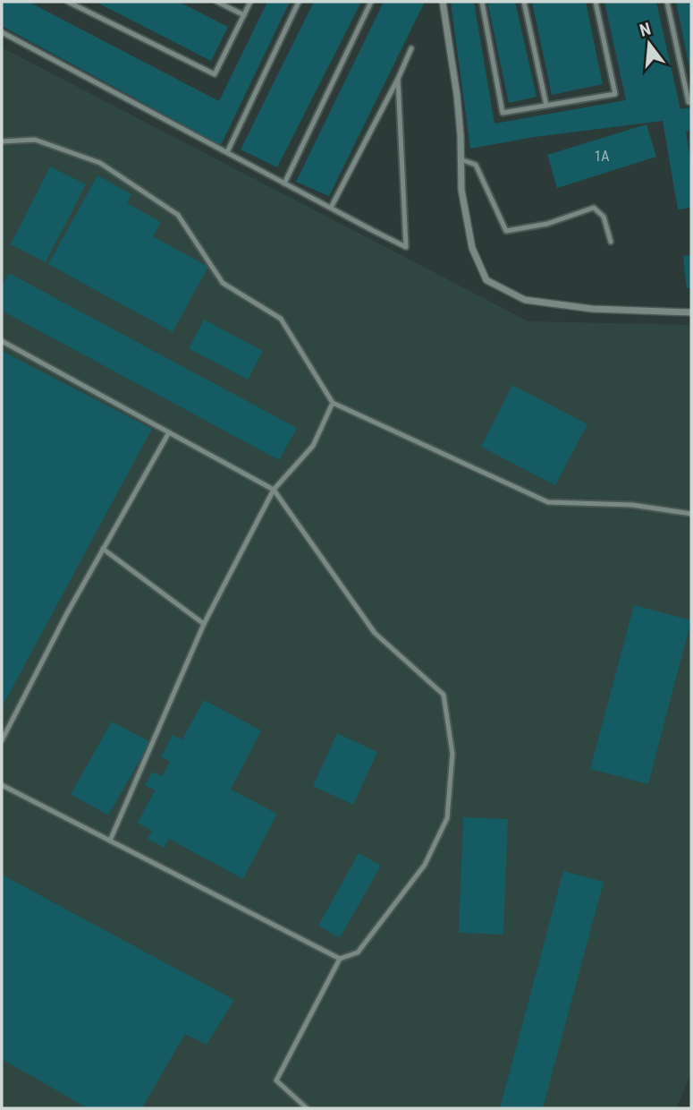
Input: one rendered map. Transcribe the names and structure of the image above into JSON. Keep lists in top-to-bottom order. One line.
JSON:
{"house_numbers":["1А"],"north":"top"}
